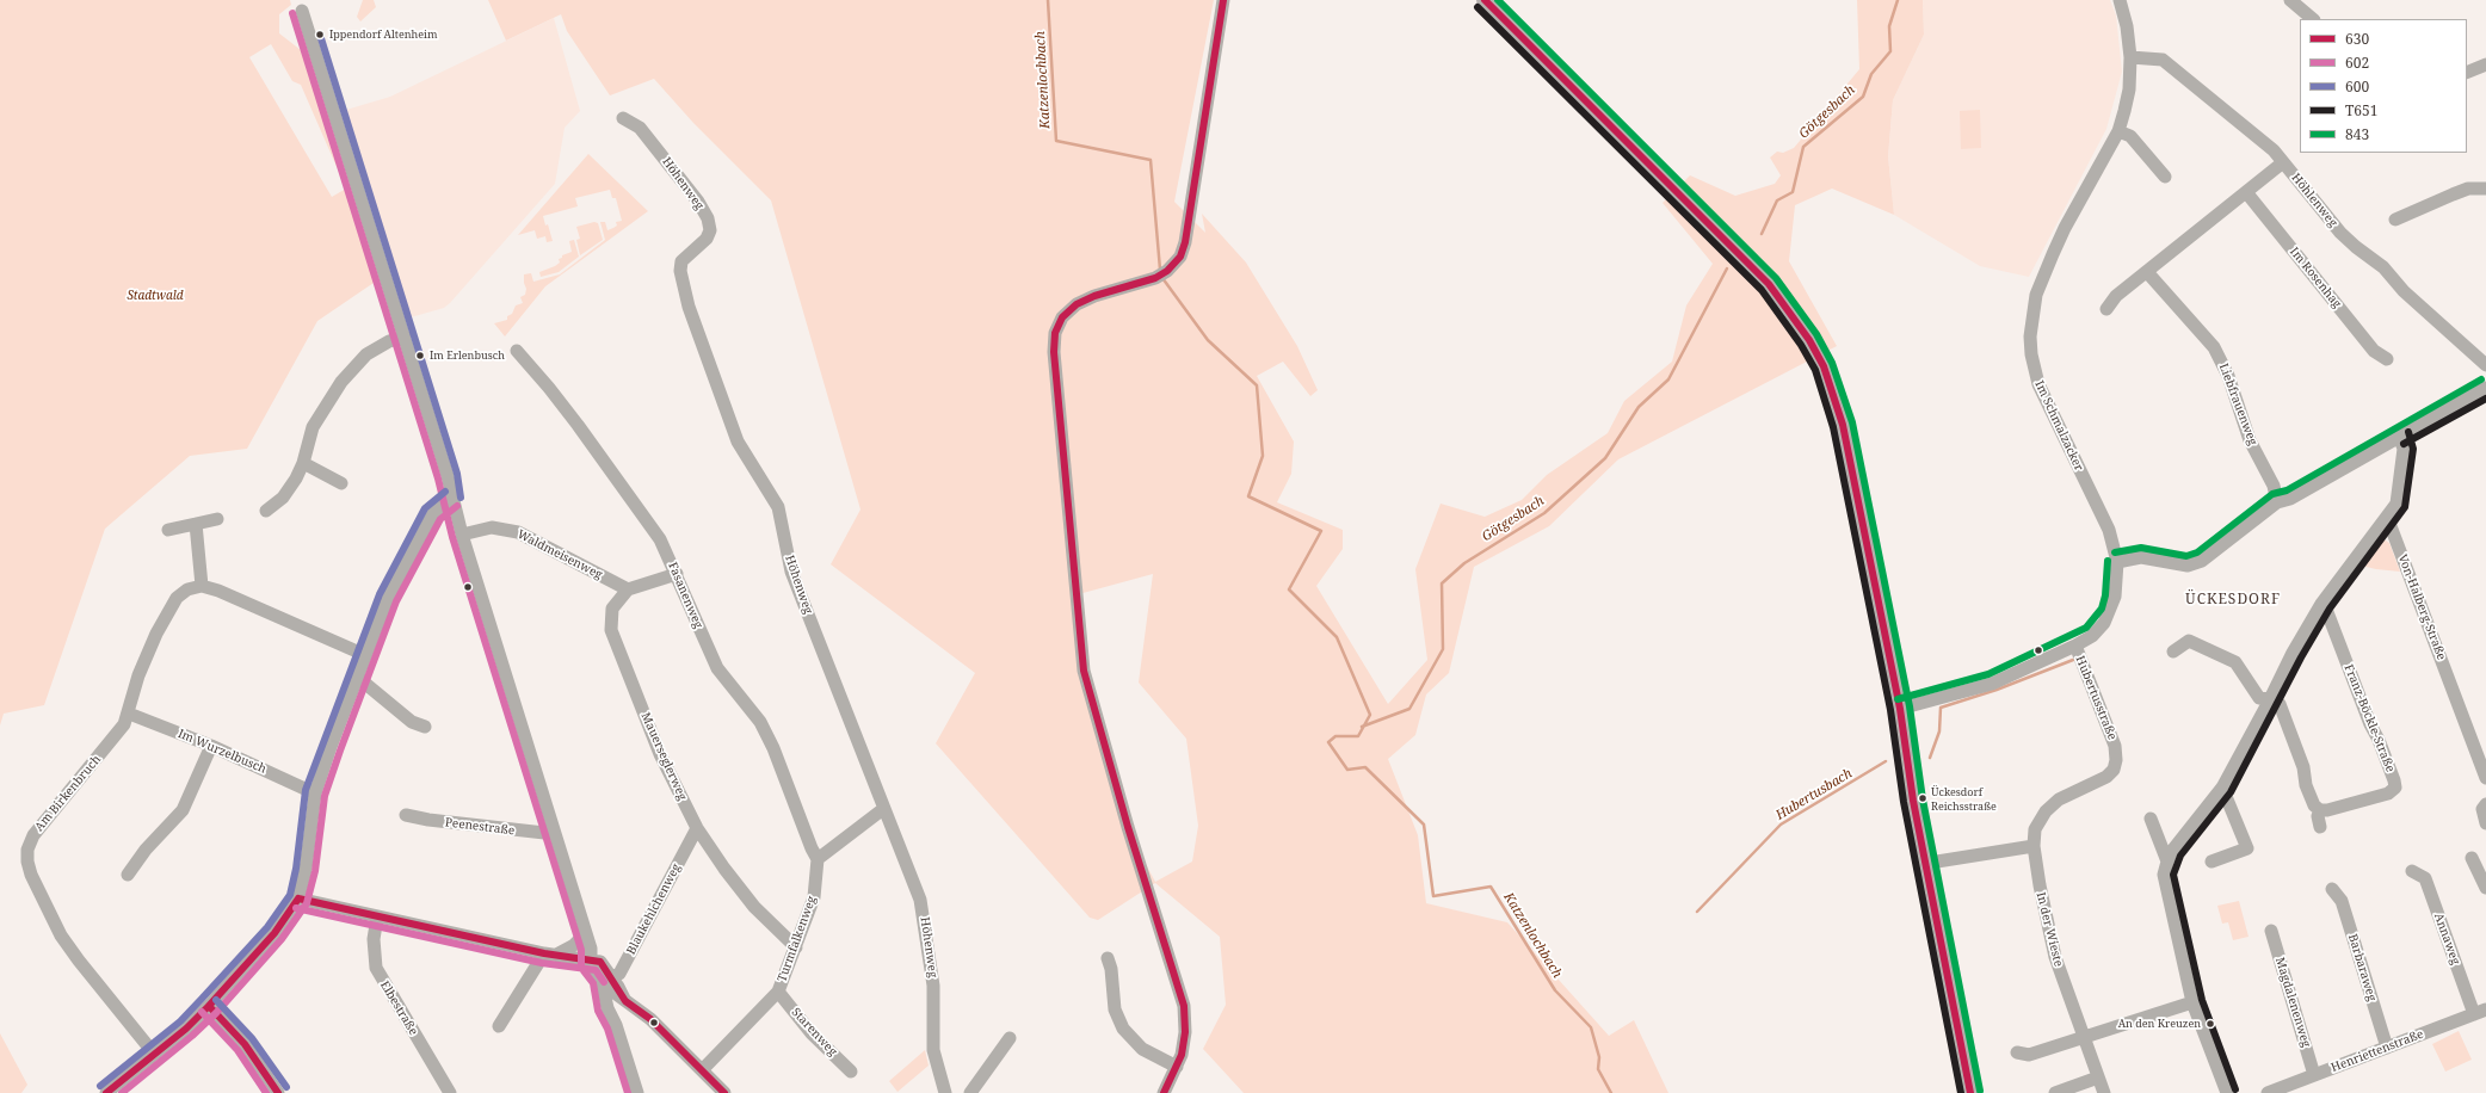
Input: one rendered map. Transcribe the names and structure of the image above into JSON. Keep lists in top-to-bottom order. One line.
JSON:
{"streets":{"street":["Höhenweg","Höhlenweg","Im Rosenhag","Liebfrauenweg","Im Schmalzacker","Waldmeisenweg","Fasanenweg","Von-Halberg-Straße","Hubertusstraße","Franz-Böckle-Straße","Im Wurzelbusch","Mauerseglerweg","Am Birkenbruch","Peenestraße","Blaukehlchenweg","In der Wieste","Turmfalkenweg","Annaweg","Barbaraweg","Magdalenenweg","Elbestraße","Starenweg","Henriettenstraße"]},"crossings":[["Höhlenweg","Im Schmalzacker"],["Im Schmalzacker","Hubertusstraße"],["Waldmeisenweg","Mauerseglerweg"],["Fasanenweg","Turmfalkenweg"],["Hubertusstraße","In der Wieste"],["Im Wurzelbusch","Am Birkenbruch"],["Mauerseglerweg","Blaukehlchenweg"],["Mauerseglerweg","Turmfalkenweg"],["Turmfalkenweg","Starenweg"],["Annaweg","Henriettenstraße"],["Barbaraweg","Henriettenstraße"],["Magdalenenweg","Henriettenstraße"]],"districts":["ÜCKESDORF"],"water":["Katzenlochbach","Götgesbach","Hubertusbach"],"parks":["Stadtwald"],"places":["Ippendorf Altenheim","Im Erlenbusch","Ückesdorf Reichsstraße","An den Kreuzen"],"lines":["transit line 630","transit line 843","transit line T651","transit line 602","transit line 600"],"legend":["630","602","600","T651","843"]}
